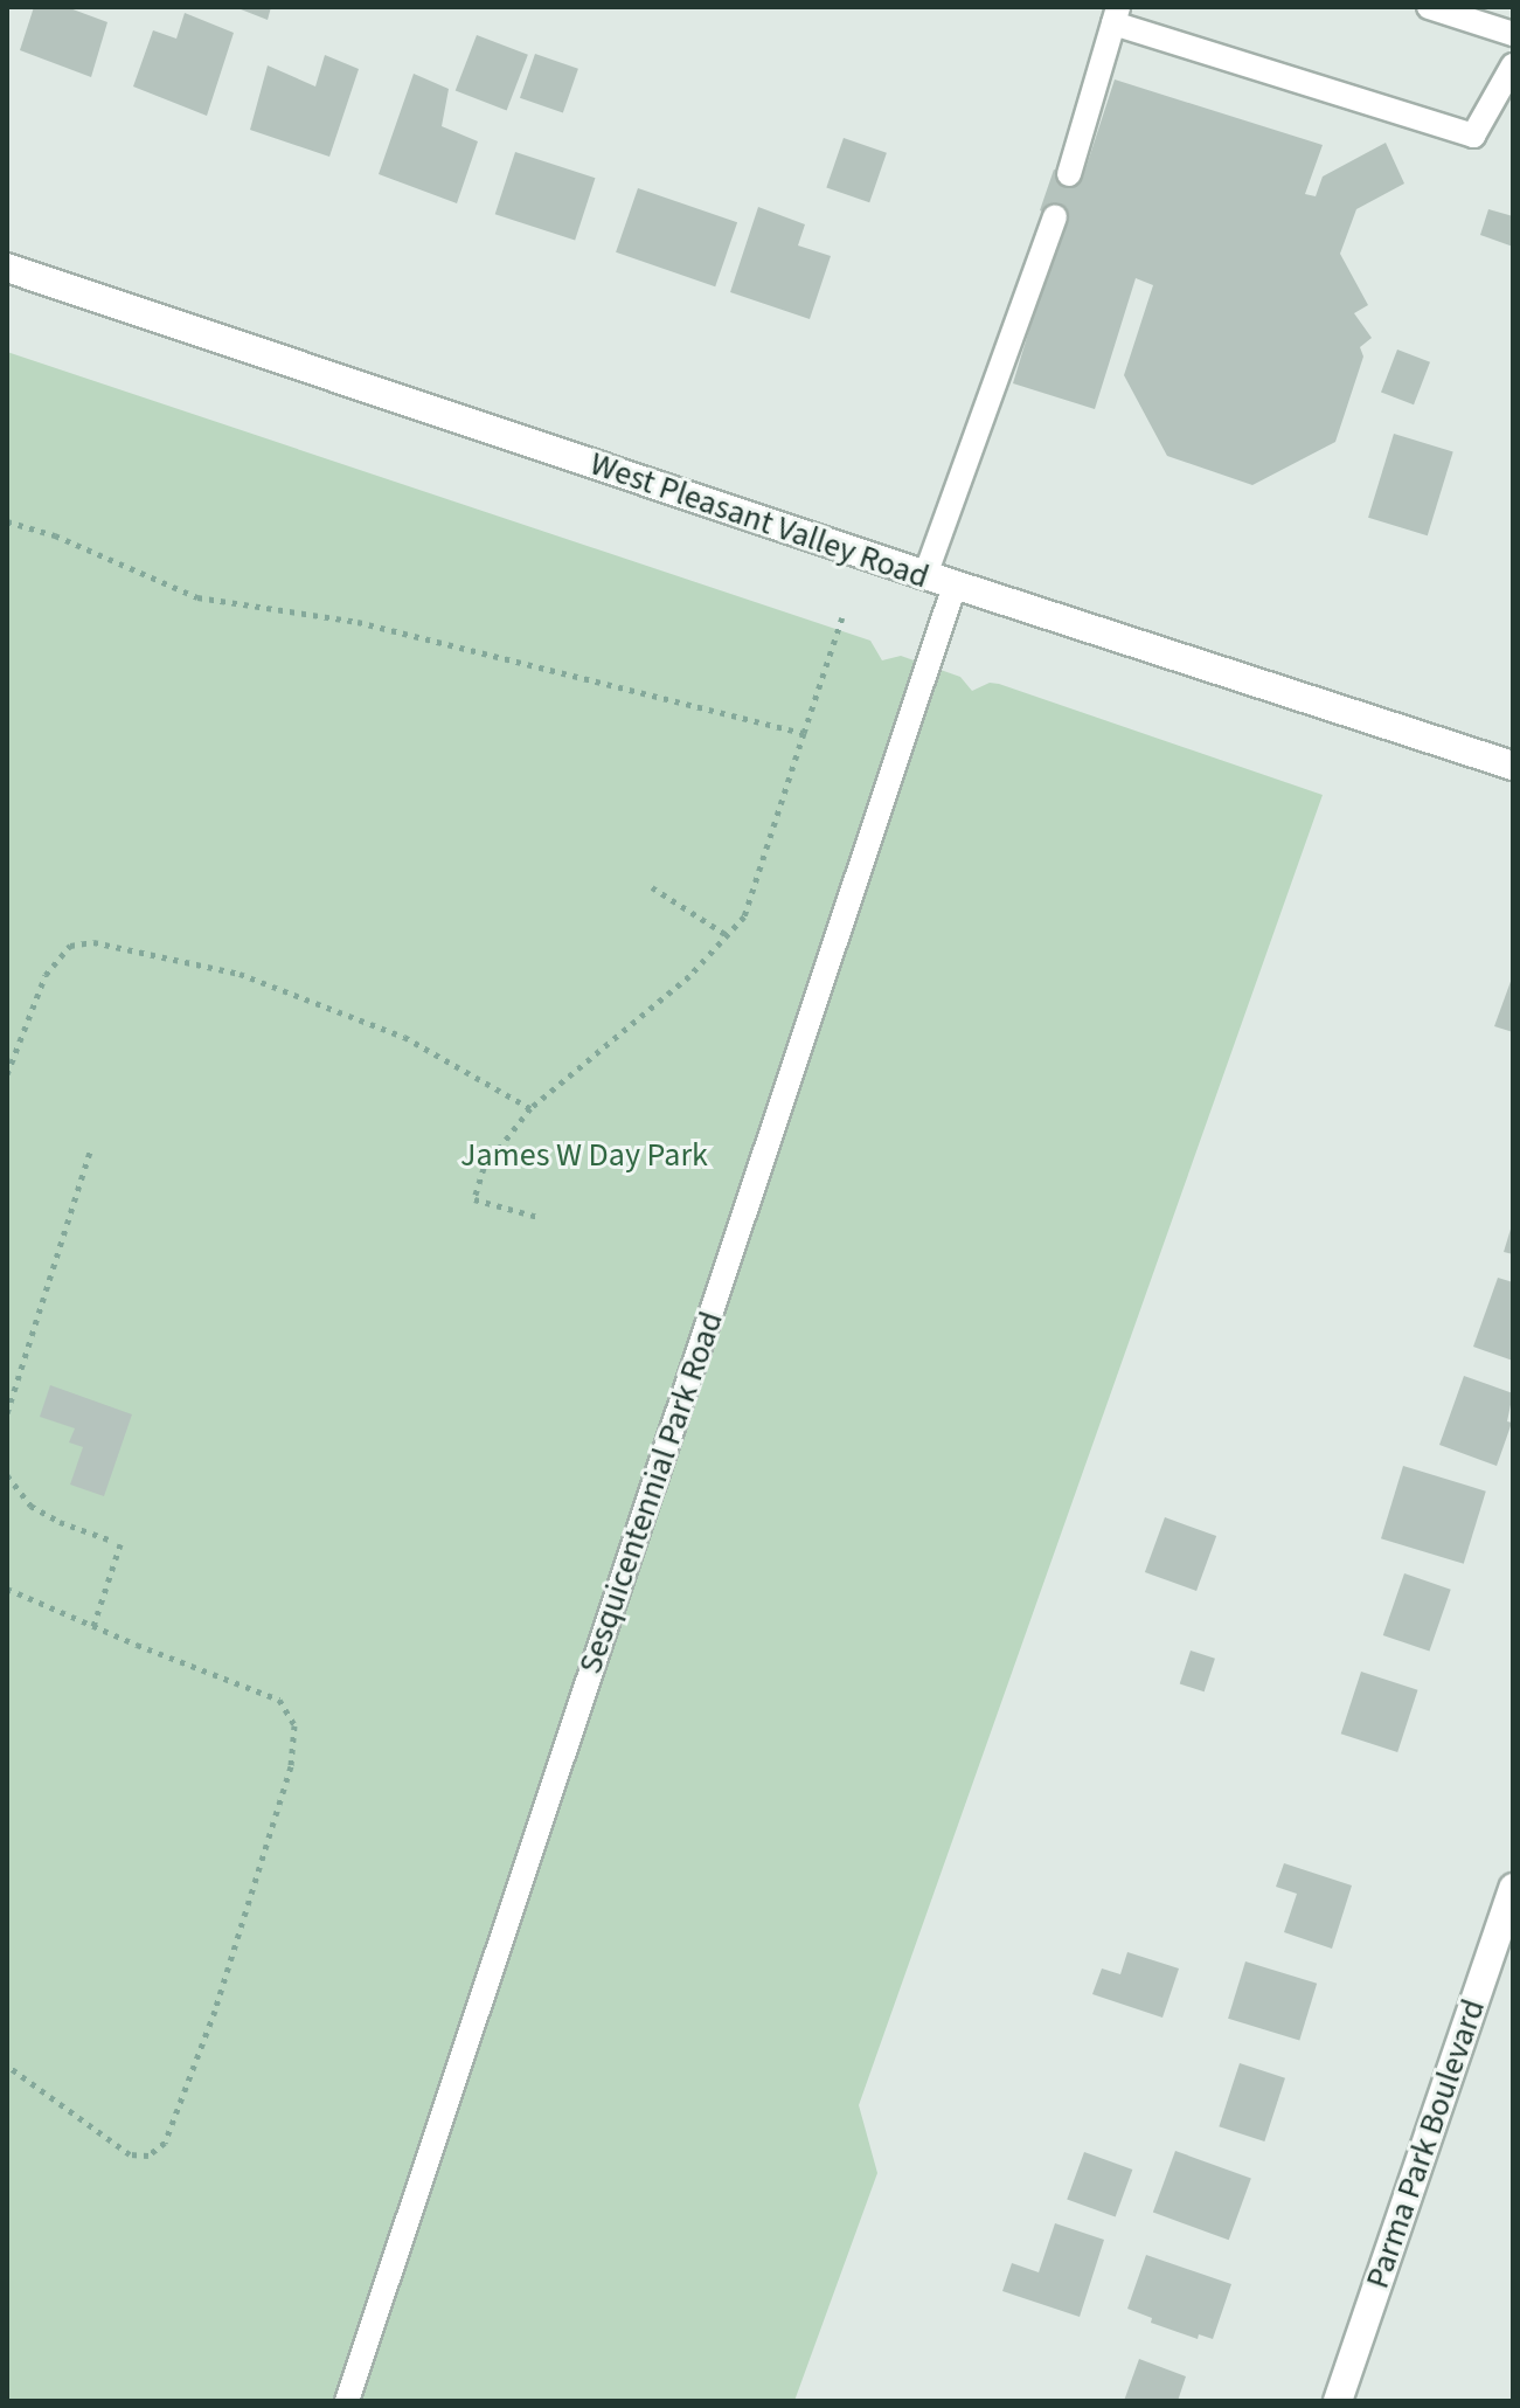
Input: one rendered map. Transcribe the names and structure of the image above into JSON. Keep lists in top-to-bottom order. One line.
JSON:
{"streets":{"main road":["West Pleasant Valley Road","Parma Park Boulevard"],"lane":["Sesquicentennial Park Road"]},"crossings":[["West Pleasant Valley Road","Sesquicentennial Park Road"]],"parks":["James W Day Park"]}
